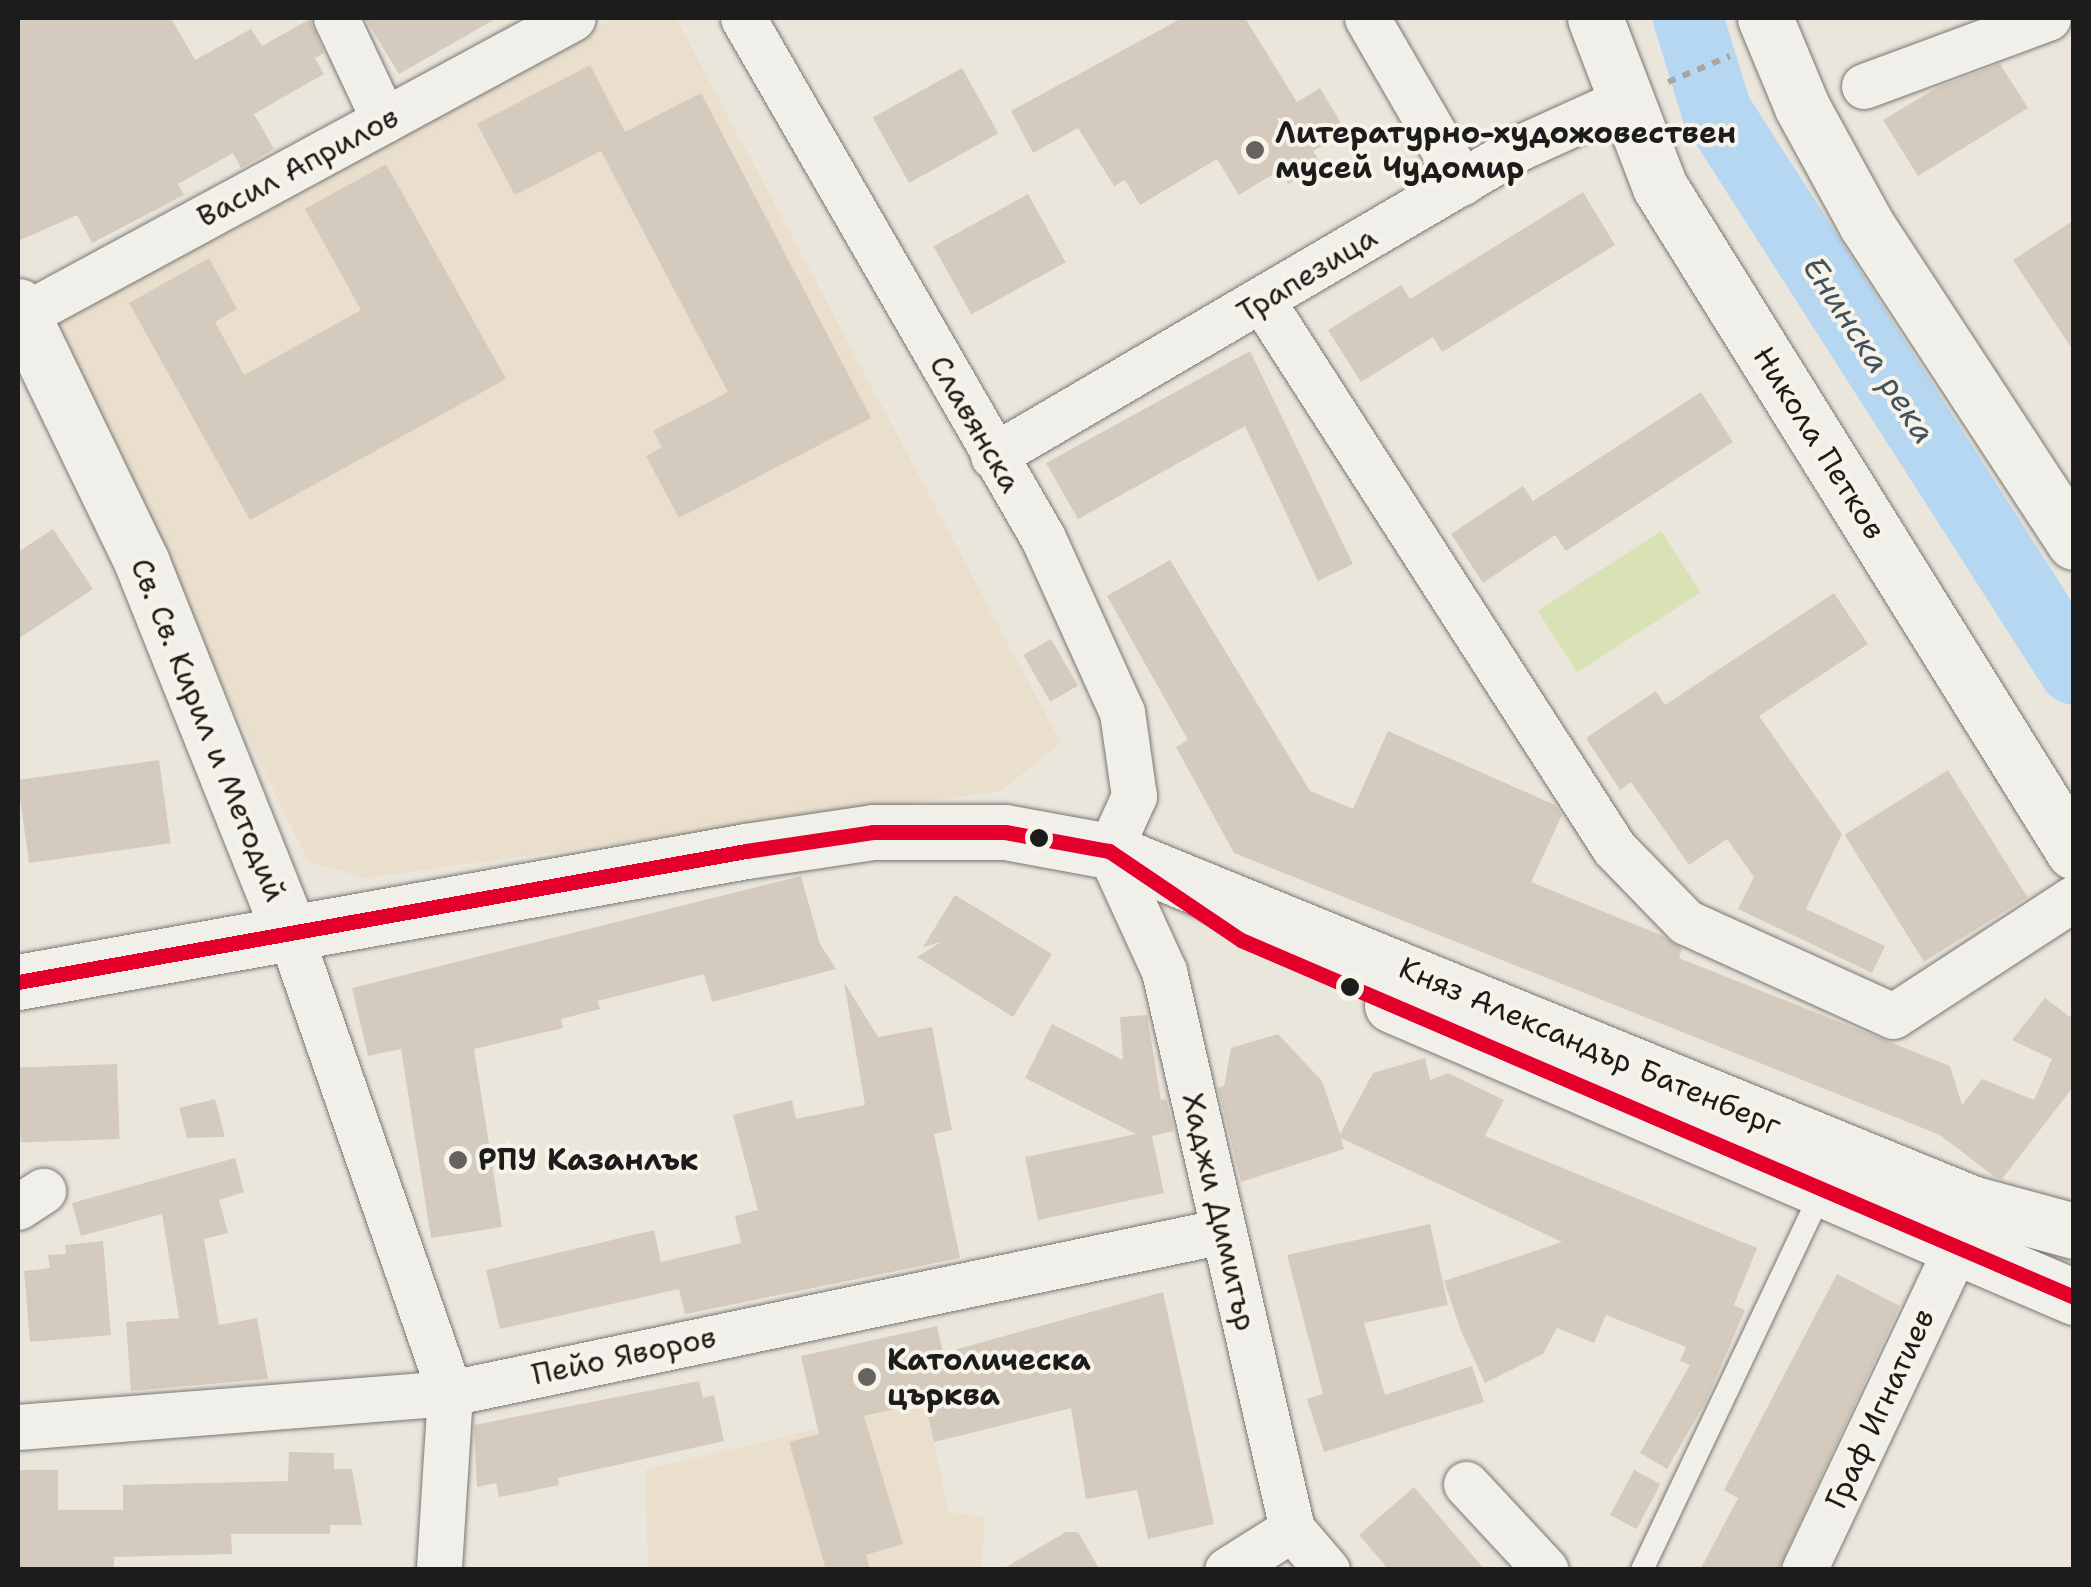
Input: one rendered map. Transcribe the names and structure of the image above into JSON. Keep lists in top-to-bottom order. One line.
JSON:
{"streets":{"main road":["Никола Петков","Св. Св. Кирил и Методий","Княз Александър Батенберг"],"street":["Васил Априлов","Трапезица","Славянска","Хаджи Димитър","Пейо Яворов","Граф Игнатиев"]},"crossings":[["Васил Априлов","Св. Св. Кирил и Методий"],["Трапезица","Славянска"],["Трапезица","Никола Петков"],["Славянска","Княз Александър Батенберг"],["Славянска","Хаджи Димитър"],["Св. Св. Кирил и Методий","Княз Александър Батенберг"],["Св. Св. Кирил и Методий","Пейо Яворов"],["Княз Александър Батенберг","Хаджи Димитър"],["Княз Александър Батенберг","Граф Игнатиев"],["Хаджи Димитър","Пейо Яворов"]],"water":["Енинска река"],"places":["Литературно-художовествен мусей Чудомир","РПУ Казанлък","Католическа църква"]}
